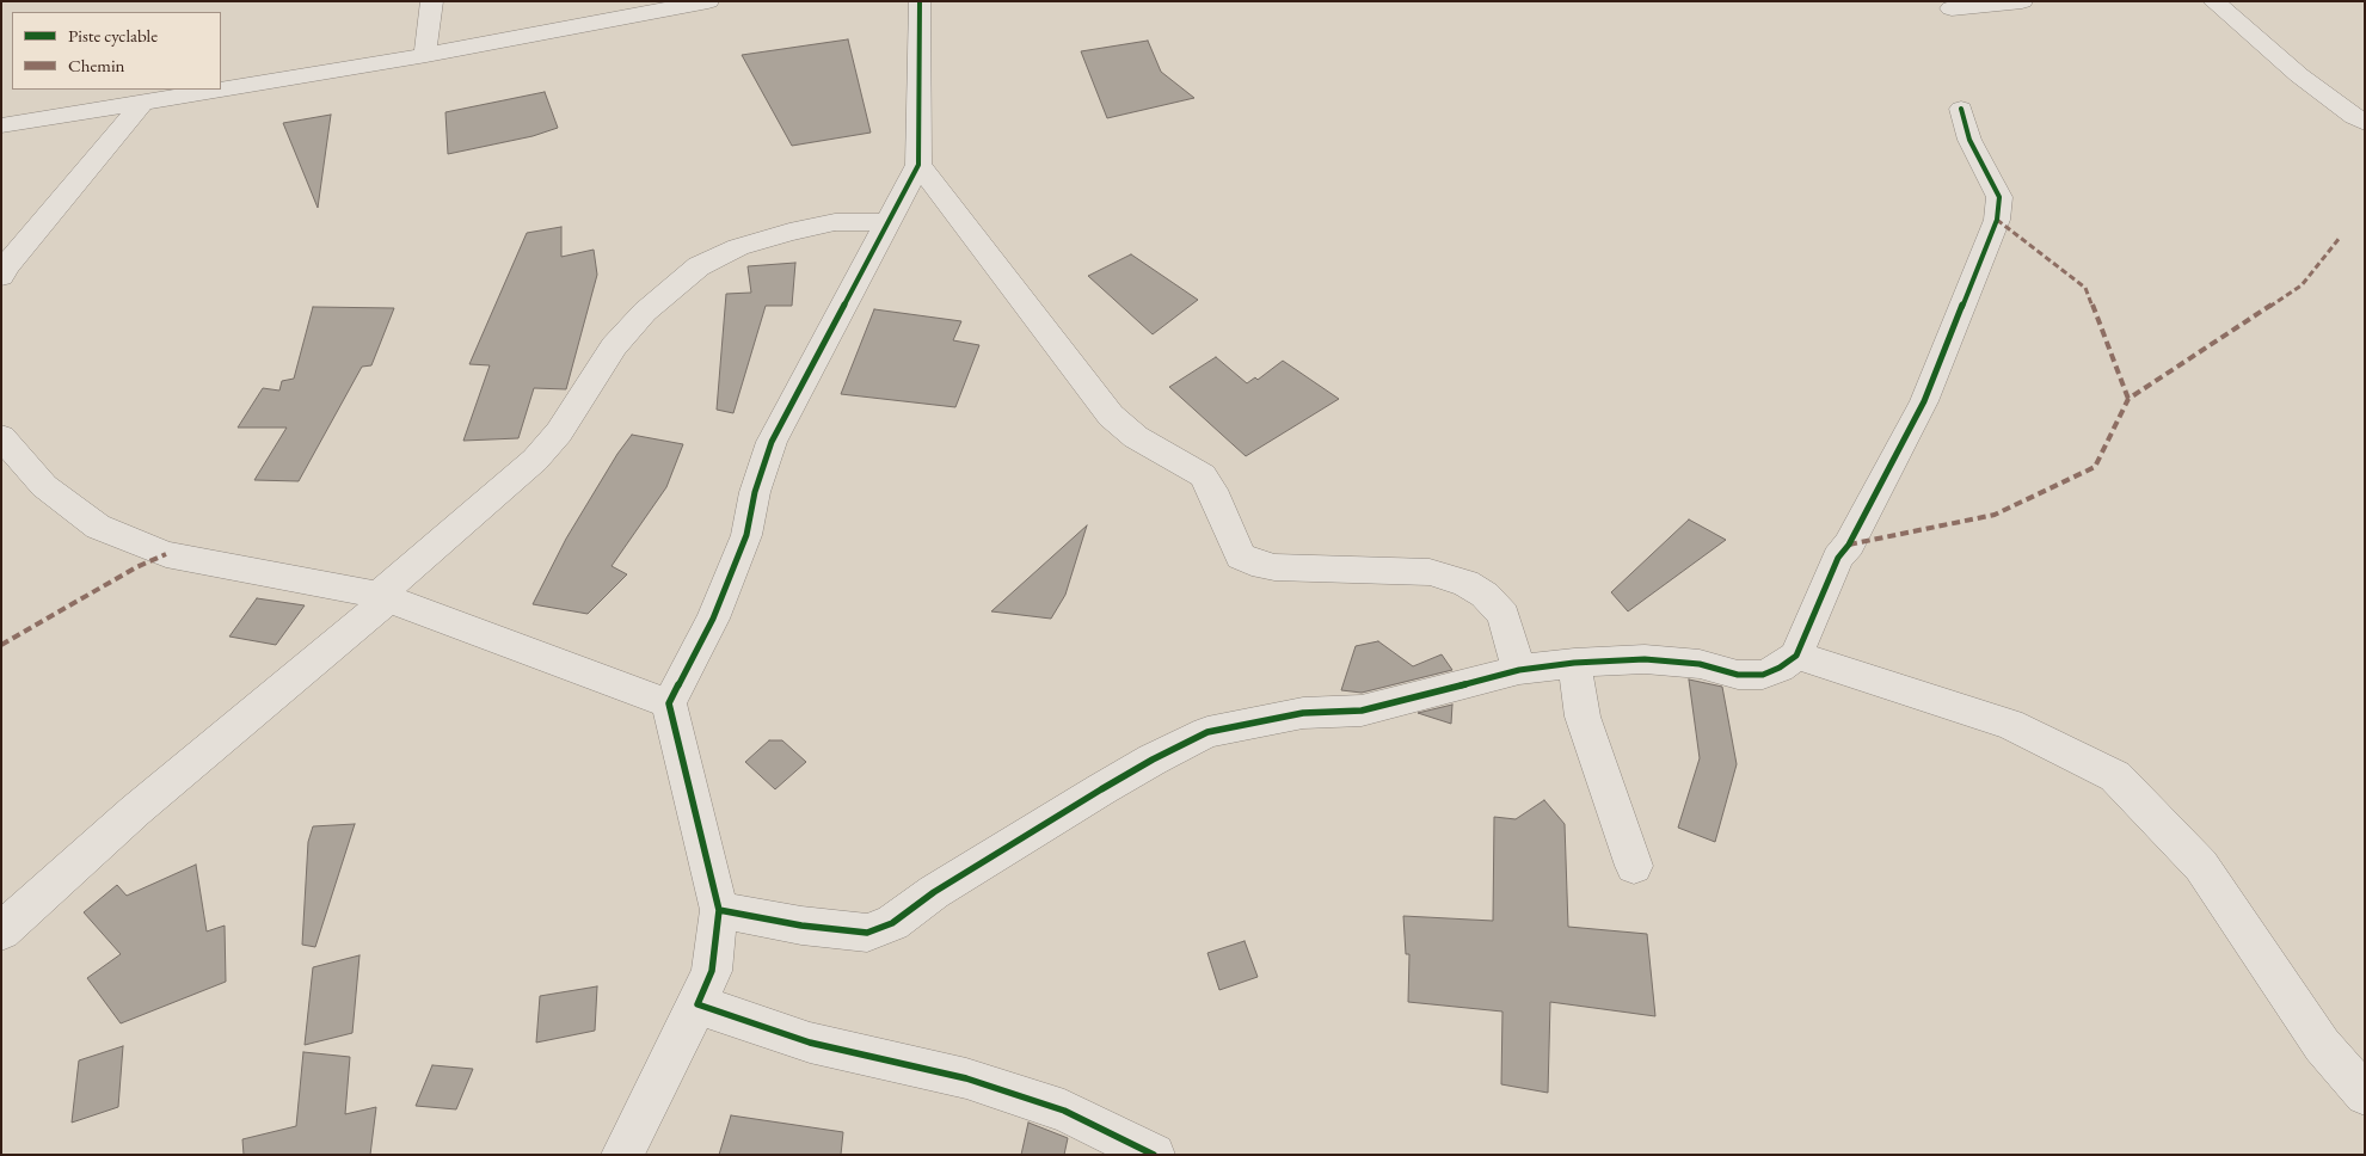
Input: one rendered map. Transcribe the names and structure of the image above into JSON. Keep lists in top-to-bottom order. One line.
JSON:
{"legend":["Piste cyclable","Chemin"]}
